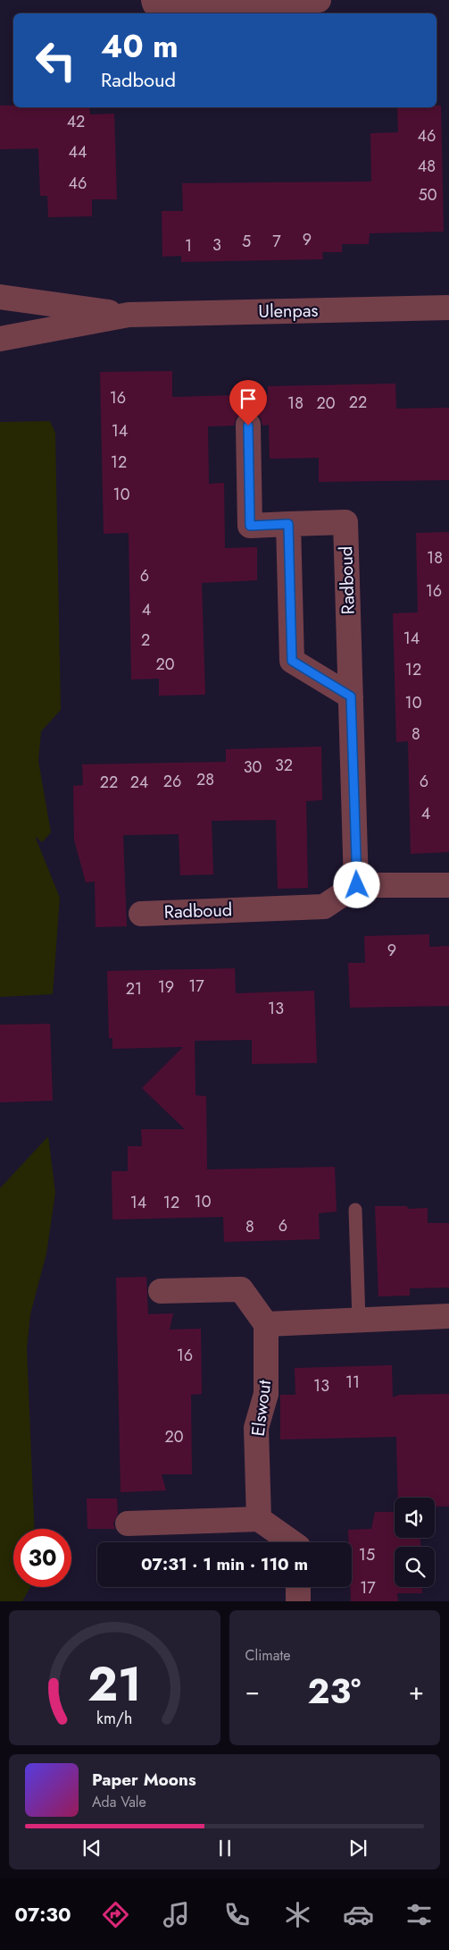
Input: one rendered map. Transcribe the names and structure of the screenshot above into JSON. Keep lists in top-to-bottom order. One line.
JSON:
{"streets":{"street":["Ulenpas","Radboud","Elswout"]},"house_numbers":["42","46","44","48","46","50","9","5","7","3","1","16","22","18","20","14","12","10","18","6","16","4","14","2","20","12","10","8","32","30","28","26","6","22","24","4","9","17","19","21","13","10","14","12","6","8","16","11","13","20","15","17"],"page":{"turn":["40 m","Radboud"],"limit":"30","trip":"07:31 · 1 min · 110 m","tile":"Climate","heat":["−","23°","+"],"song":["Paper Moons","Ada Vale"],"tabs":"07:30","gauge":["21","km/h"]}}
